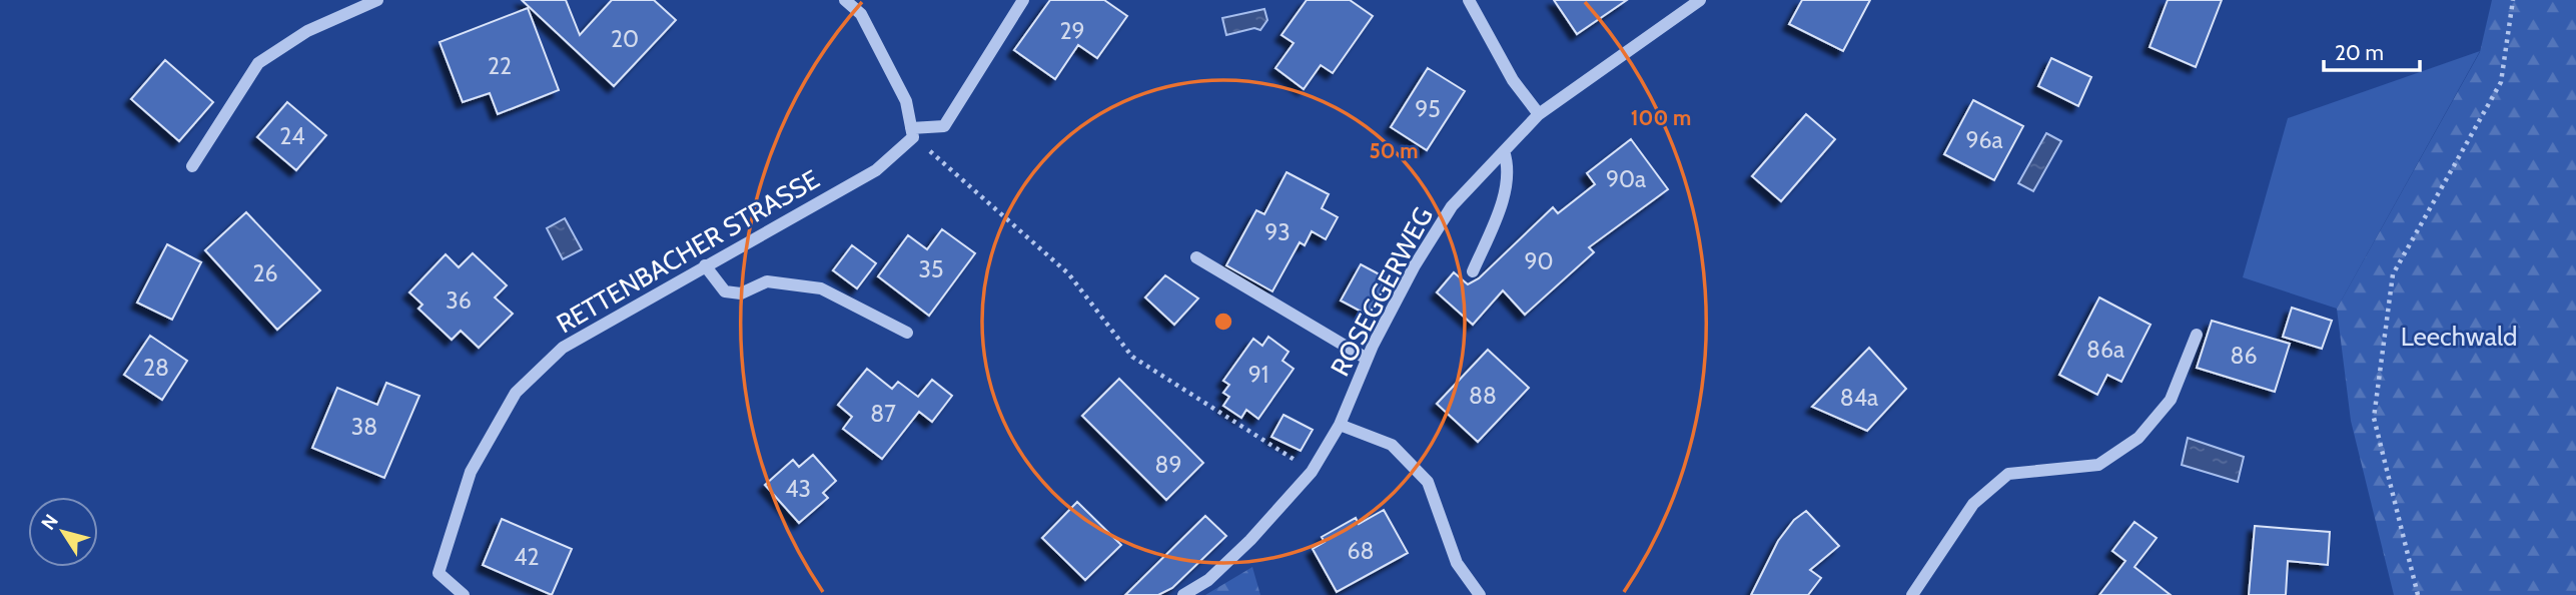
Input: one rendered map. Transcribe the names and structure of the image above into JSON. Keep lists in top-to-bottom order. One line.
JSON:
{"streets":{"street":["RETTENBACHER STRASSE","ROSEGGERWEG"]},"parks":["Leechwald"],"house_numbers":["29","20","22","95","24","96a","90a","93","90","35","26","36","86a","86","28","91","88","84a","87","38","89","43","68","42"],"scale_bar":"20 m","north":"top left","rings":["100 m","50 m"]}
